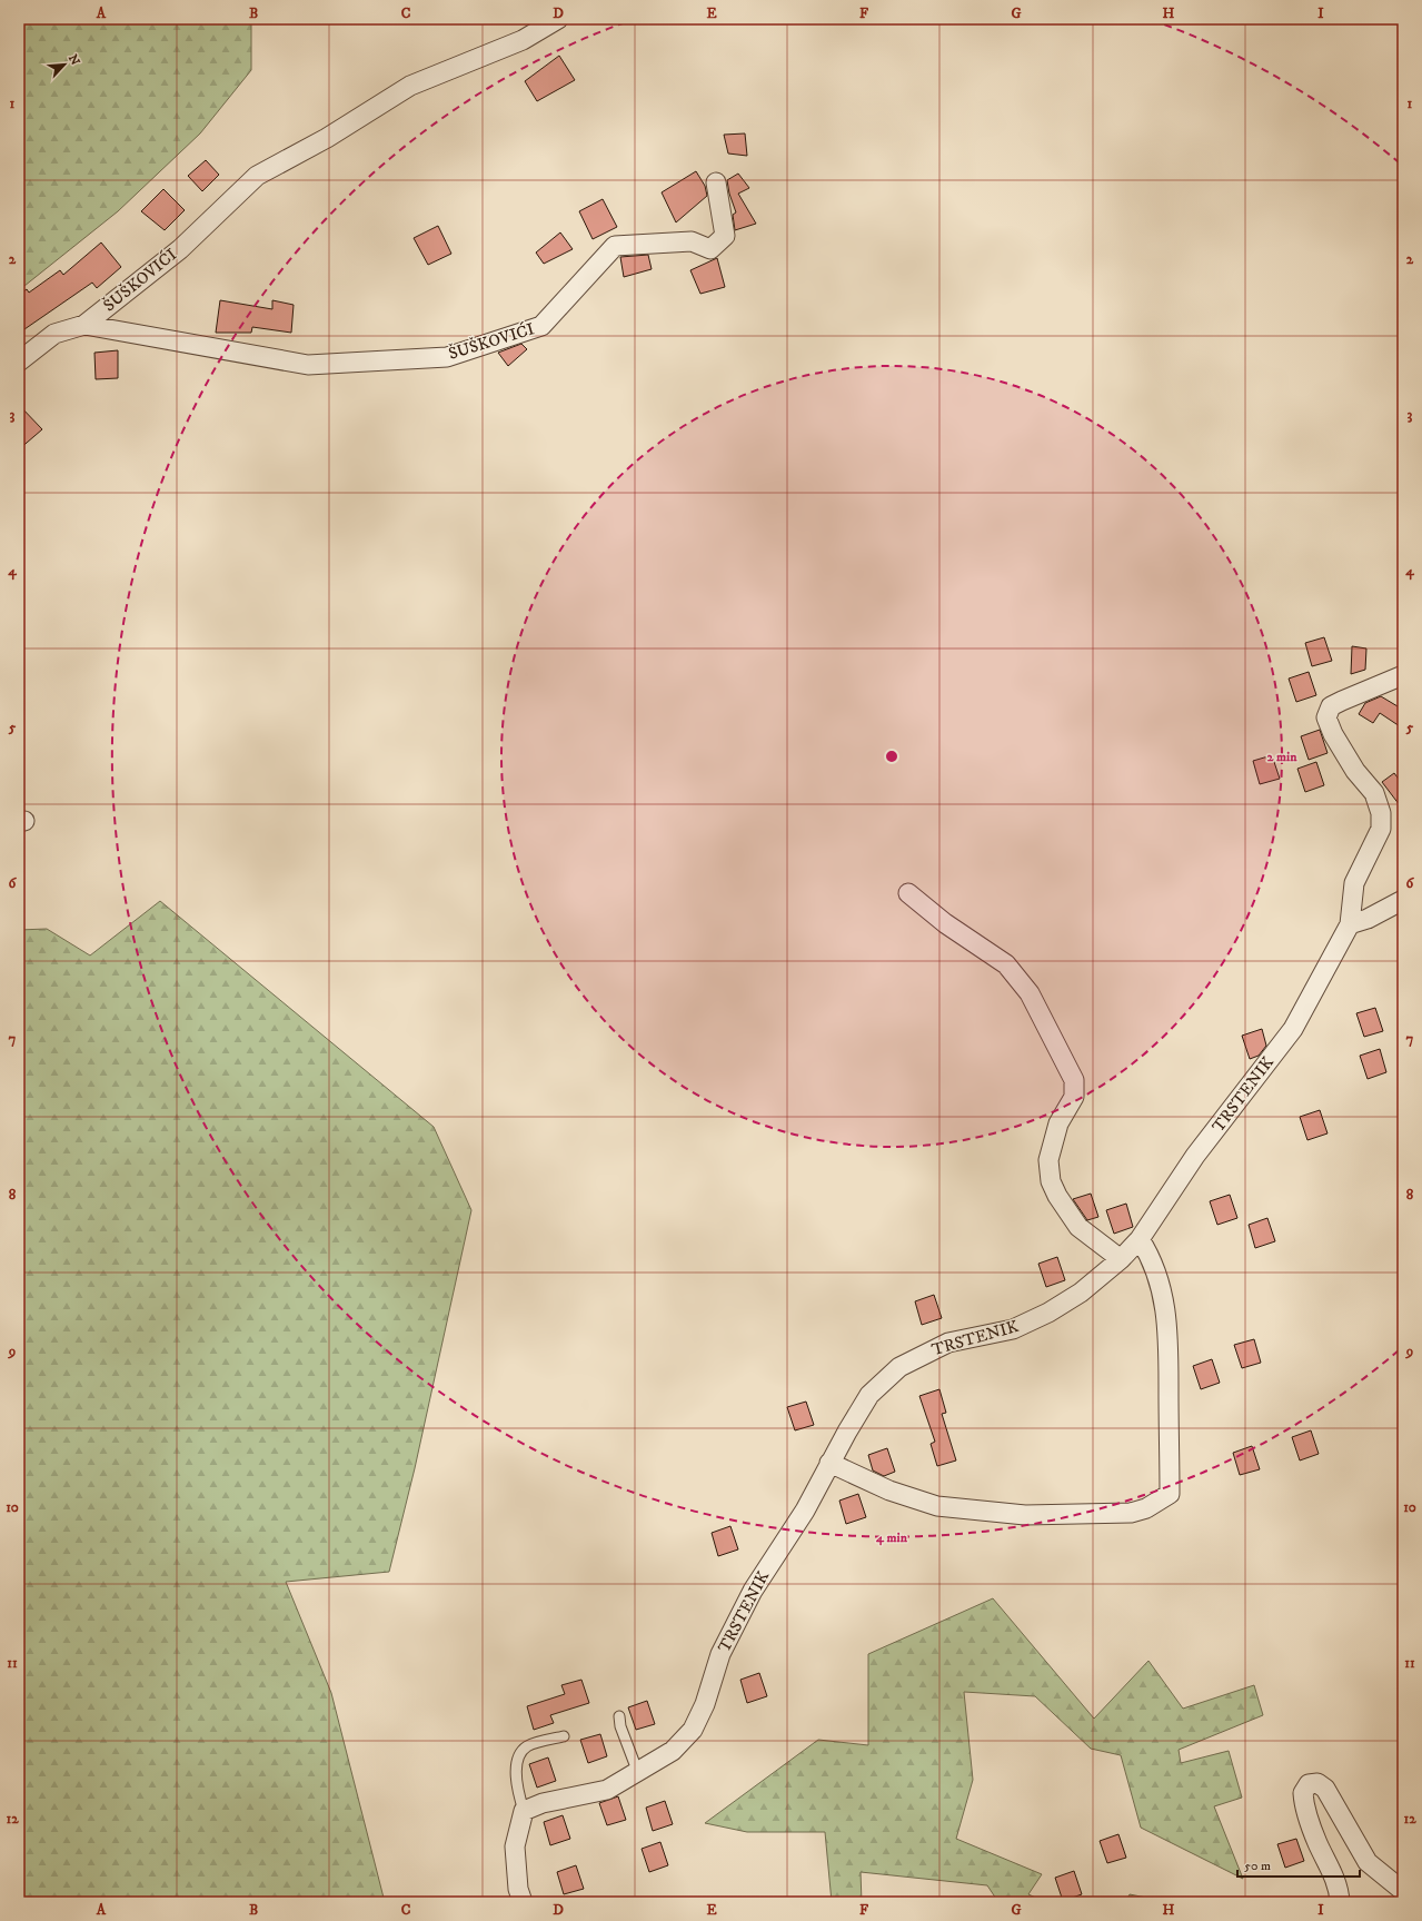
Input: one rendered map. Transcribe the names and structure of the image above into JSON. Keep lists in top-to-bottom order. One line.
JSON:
{"streets":{"street":["ŠUŠKOVIĆI","TRSTENIK"]},"scale_bar":"50 m","north":"top right","grid":{"columns":["A","B","C","D","E","F","G","H","I"],"rows":["1","2","3","4","5","6","7","8","9","10","11","12"]},"rings":["2 min","4 min"]}
